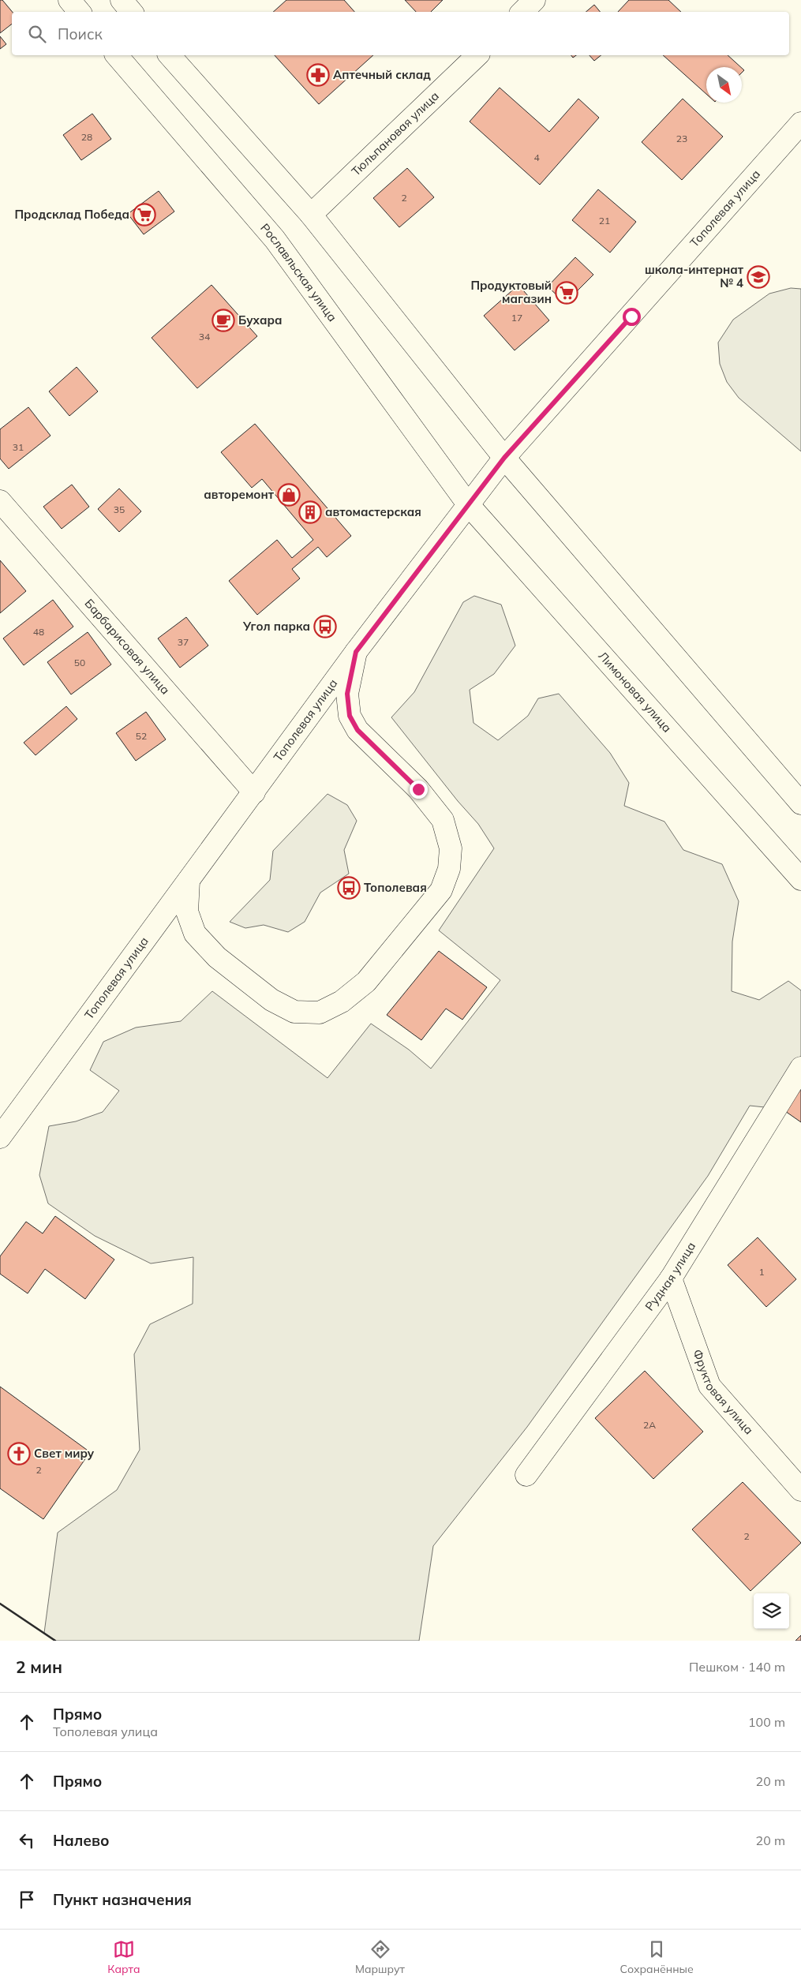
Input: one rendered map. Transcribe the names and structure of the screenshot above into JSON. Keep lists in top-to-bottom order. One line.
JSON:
{"streets":{"main road":["Тюльпановая улица","Тополевая улица","Рославльская улица","Барбарисовая улица","Лимоновая улица","Рудная улица","Фруктовая улица"]},"crossings":[["Тополевая улица","Рославльская улица"],["Тополевая улица","Барбарисовая улица"],["Тополевая улица","Лимоновая улица"],["Рославльская улица","Лимоновая улица"],["Рудная улица","Фруктовая улица"]],"places":{"pharmacy":["Аптечный склад"],"supermarket":["Продсклад Победа","Продуктовый магазин"],"school or university":["школа-интернат № 4"],"cafe":["Бухара"],"shop":["авторемонт"],"building":["автомастерская"],"bus stop":["Угол парка","Тополевая"],"church":["Свет миру"]},"house_numbers":["28","23","4","2","21","17","34","31","35","48","37","50","52","1","2А","2","2"],"north":"bottom right","page":{"search":"Поиск","heading":["2 мин","Пешком · 140 m"],"list":[["Прямо","Тополевая улица","100 m"],["Прямо","20 m"],["Налево","20 m"],"Пункт назначения"],"nav":["Карта","Маршрут","Сохранённые"]}}
